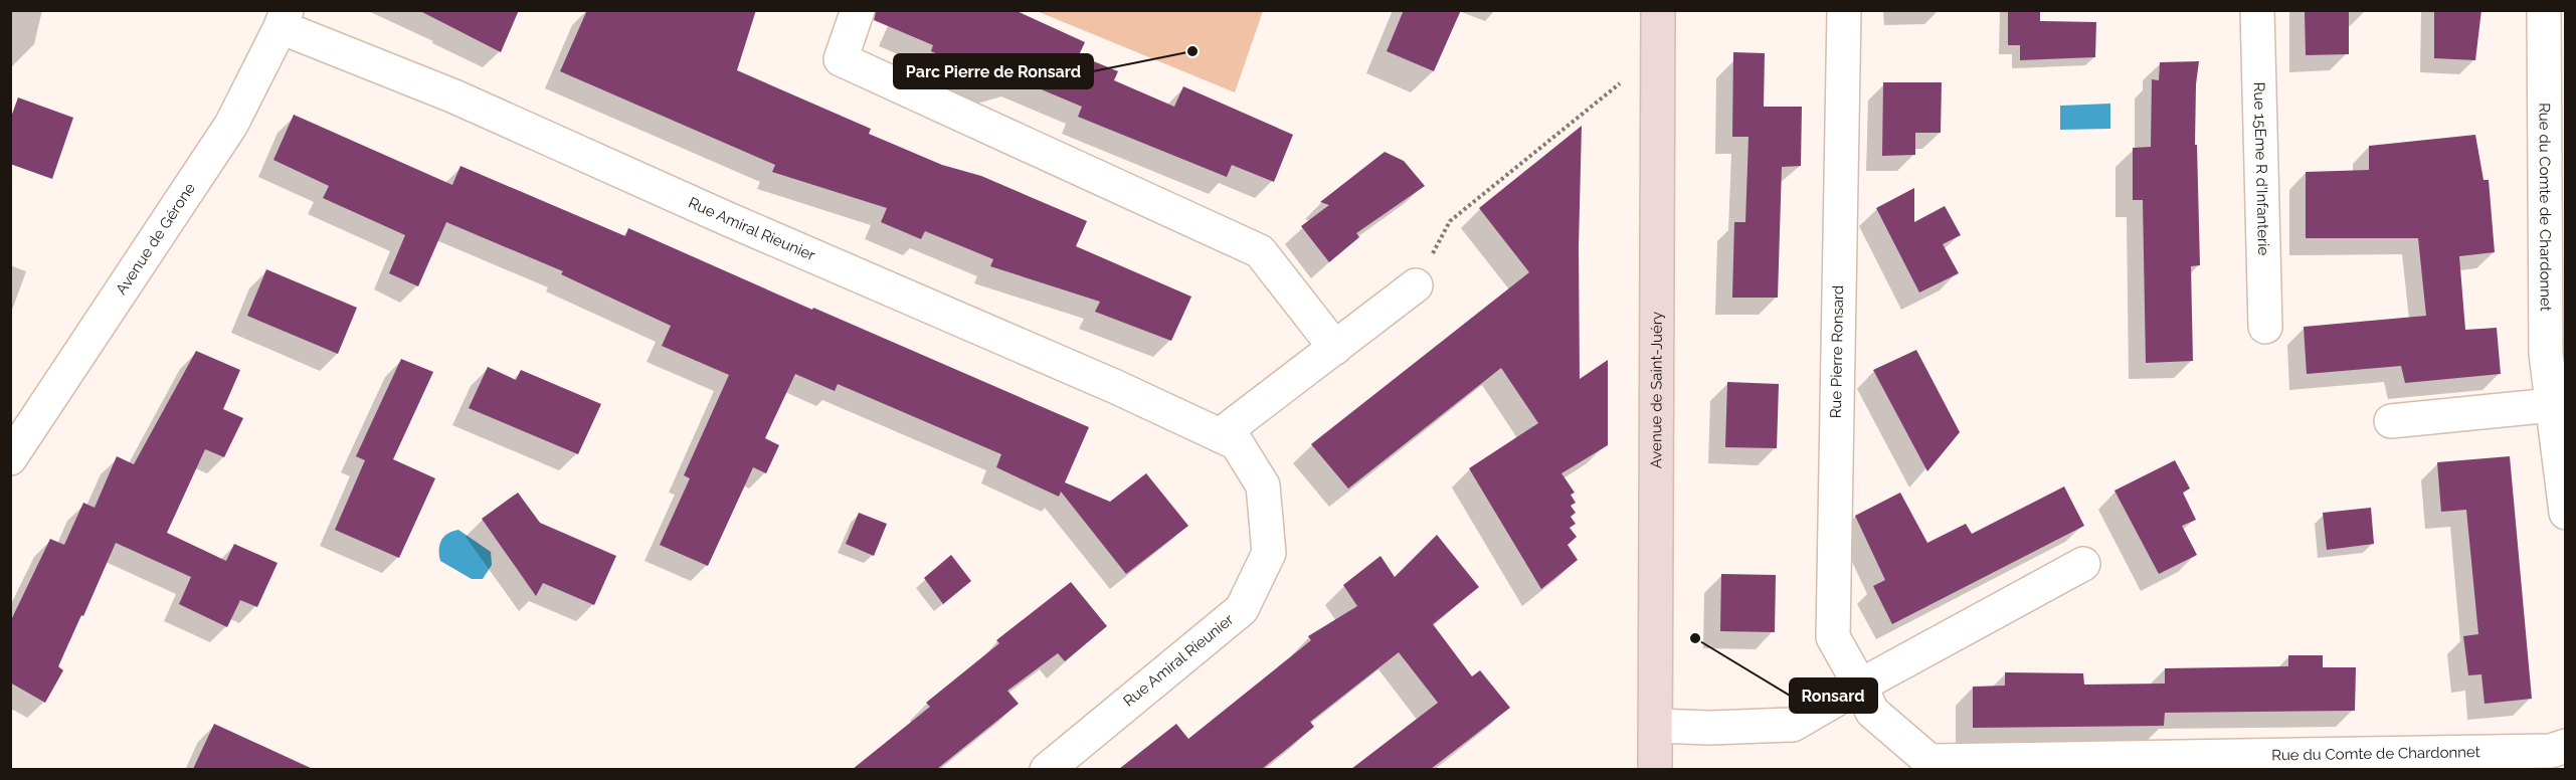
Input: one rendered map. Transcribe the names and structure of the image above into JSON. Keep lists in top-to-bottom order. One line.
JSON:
{"streets":{"main road":["Avenue de Saint-Juéry"],"street":["Rue 15Eme R d'Infanterie","Rue du Comte de Chardonnet","Rue Amiral Rieunier","Avenue de Gérone","Rue Pierre Ronsard"]},"crossings":[["Rue du Comte de Chardonnet","Rue Pierre Ronsard"],["Rue Amiral Rieunier","Avenue de Gérone"]],"places":["Parc Pierre de Ronsard","Ronsard"]}
